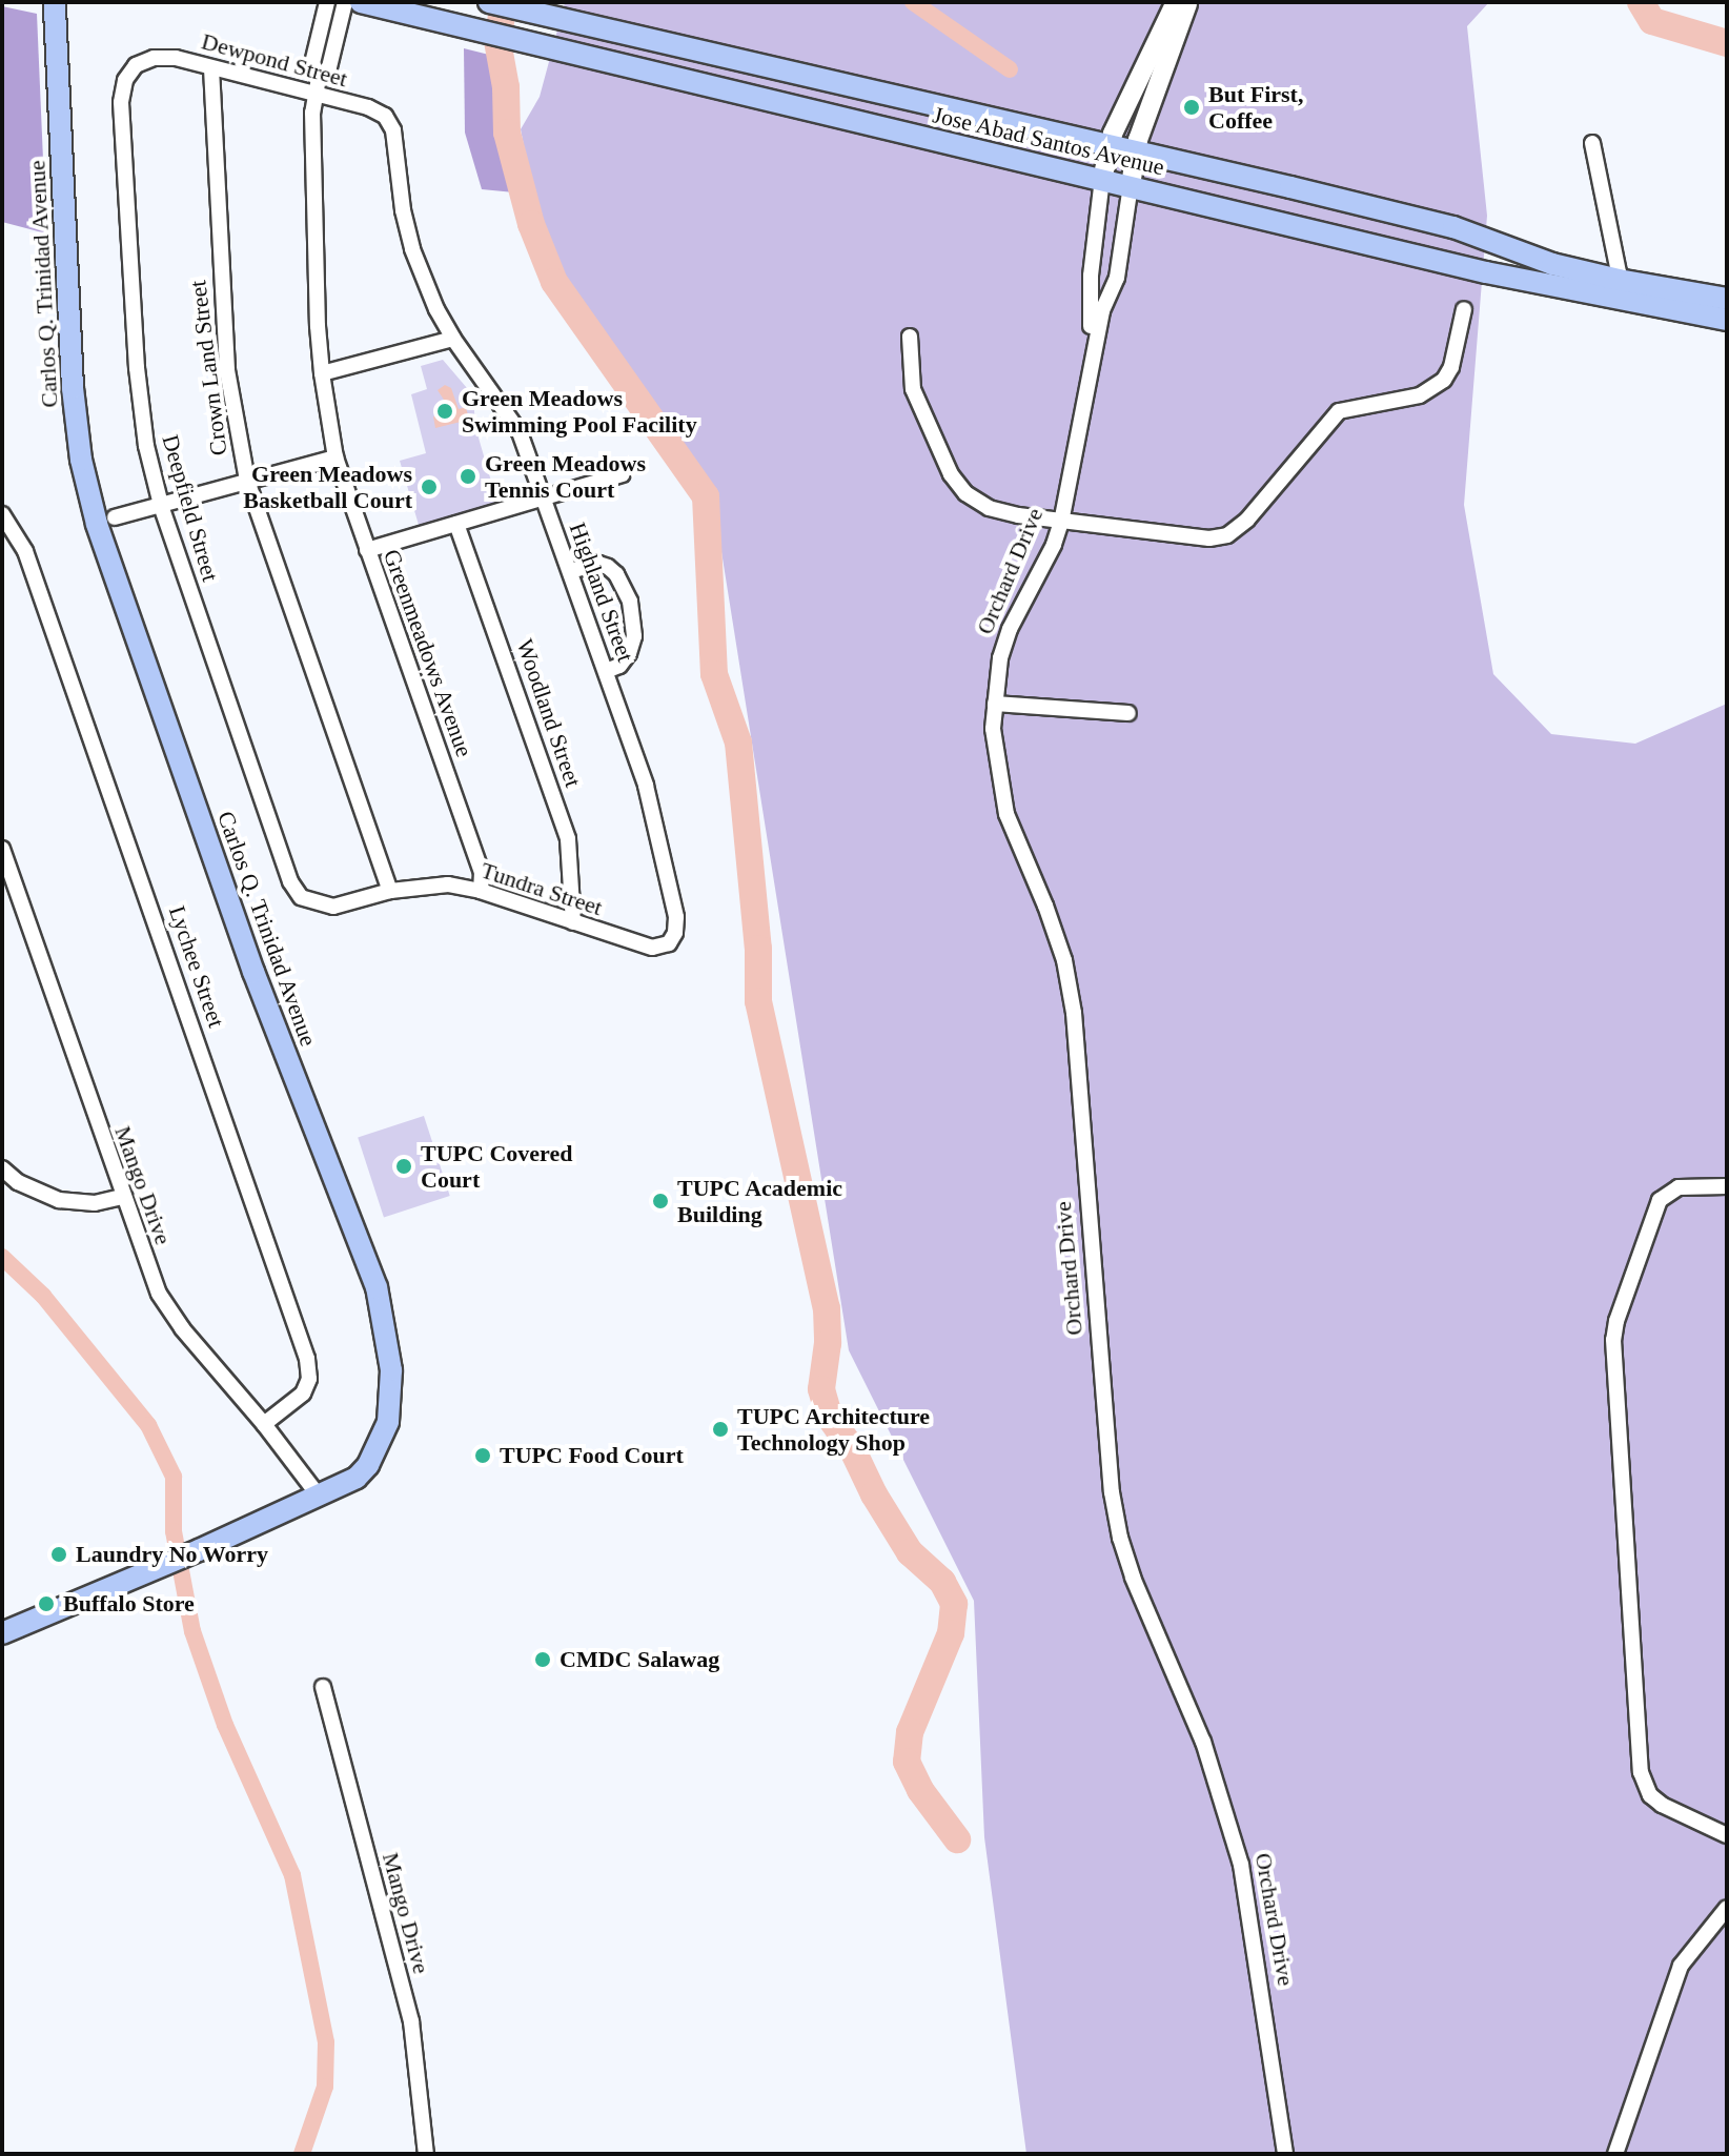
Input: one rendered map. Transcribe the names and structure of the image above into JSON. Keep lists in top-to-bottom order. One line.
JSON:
{"streets":{"main road":["Jose Abad Santos Avenue","Carlos Q. Trinidad Avenue"],"street":["Dewpond Street","Crown Land Street","Deepfield Street","Orchard Drive","Highland Street","Greenmeadows Avenue","Woodland Street","Tundra Street","Lychee Street","Mango Drive"]},"crossings":[["Dewpond Street","Crown Land Street"],["Dewpond Street","Deepfield Street"],["Dewpond Street","Highland Street"],["Dewpond Street","Greenmeadows Avenue"],["Jose Abad Santos Avenue","Orchard Drive"],["Carlos Q. Trinidad Avenue","Mango Drive"],["Crown Land Street","Tundra Street"],["Deepfield Street","Tundra Street"],["Highland Street","Tundra Street"],["Greenmeadows Avenue","Tundra Street"],["Woodland Street","Tundra Street"],["Lychee Street","Mango Drive"]],"places":["But First, Coffee","Green Meadows Swimming Pool Facility","Green Meadows Tennis Court","Green Meadows Basketball Court","TUPC Covered Court","TUPC Academic Building","TUPC Architecture Technology Shop","TUPC Food Court","Laundry No Worry","Buffalo Store","CMDC Salawag"]}
